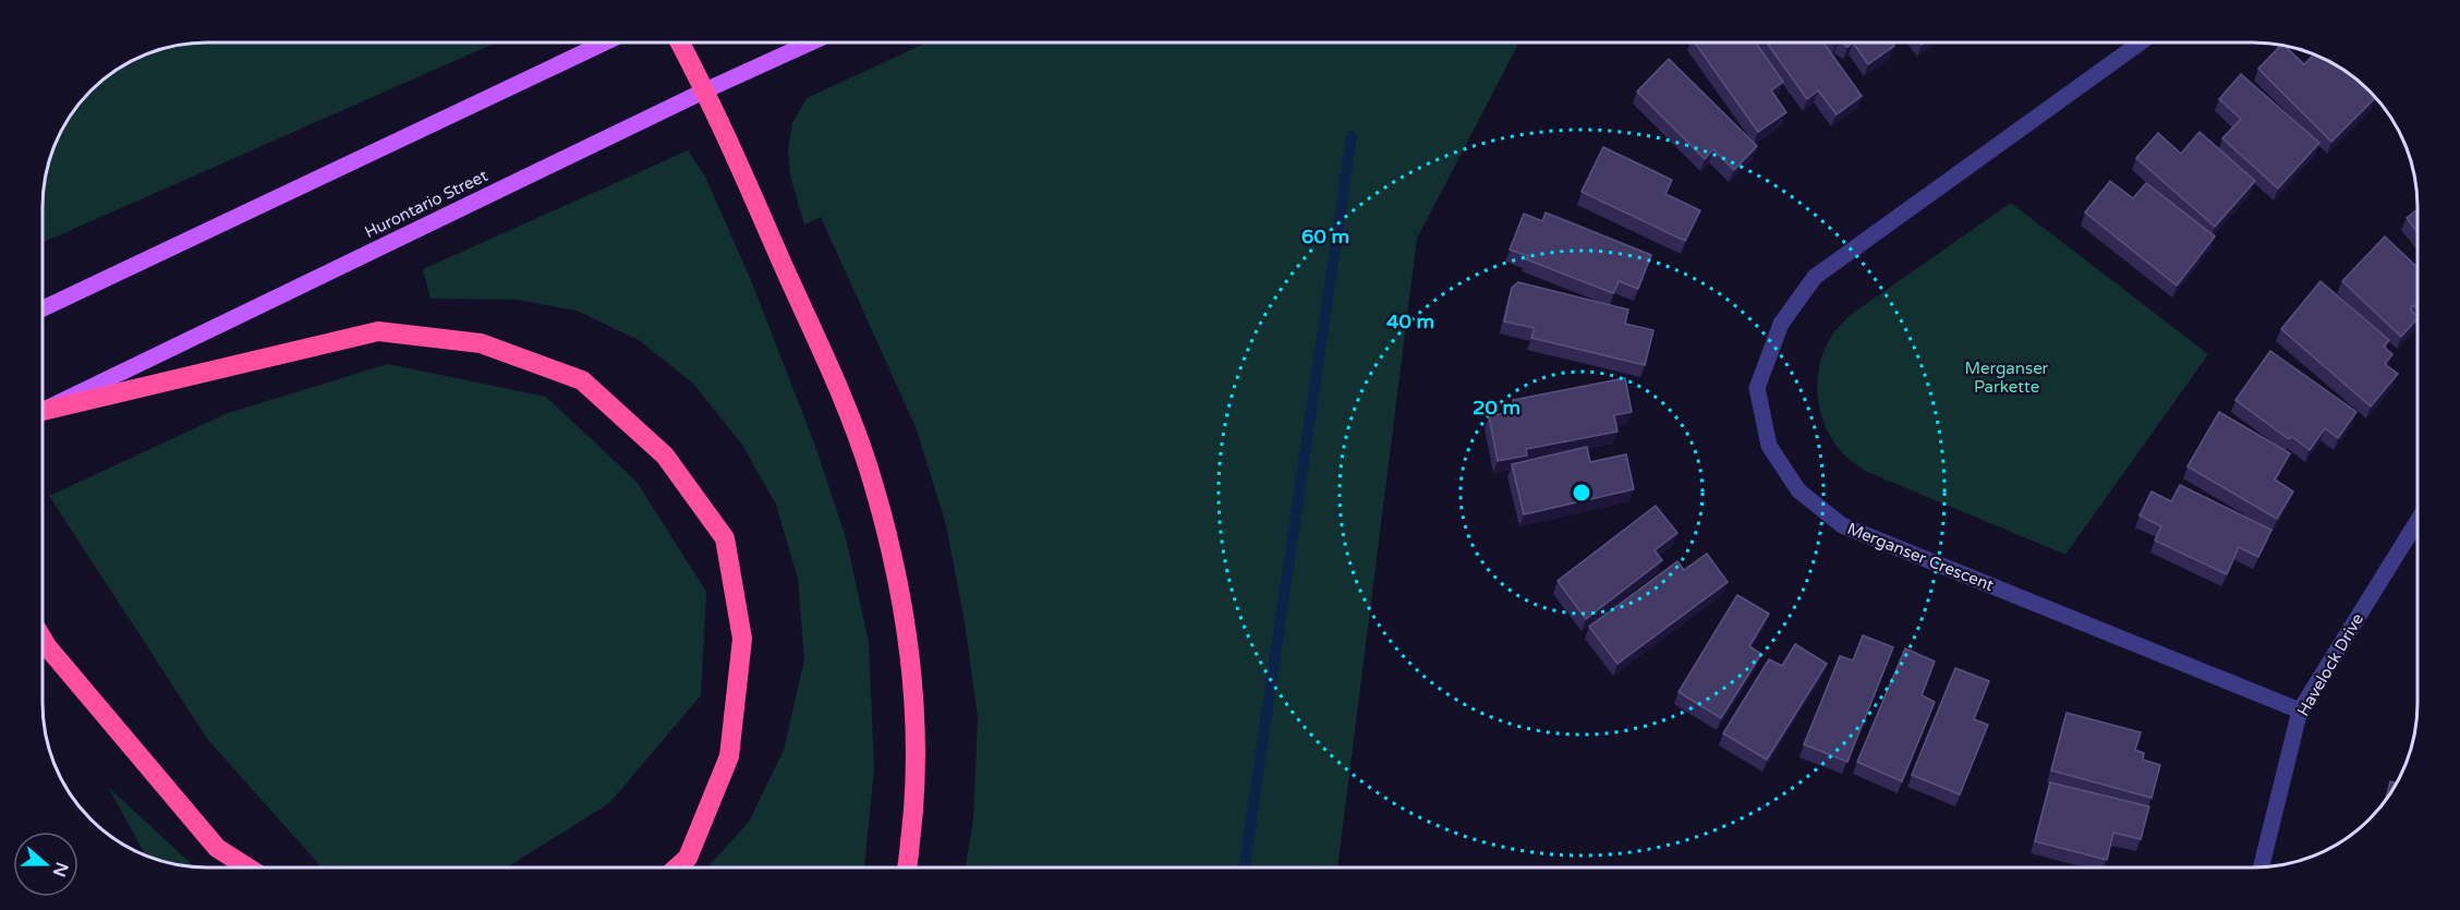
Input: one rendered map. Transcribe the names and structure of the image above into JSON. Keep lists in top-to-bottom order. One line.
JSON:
{"streets":{"main road":["Hurontario Street"],"street":["Merganser Crescent","Havelock Drive"]},"crossings":[["Merganser Crescent","Havelock Drive"]],"parks":["Merganser Parkette"],"north":"right","rings":["60 m","40 m","20 m"]}
